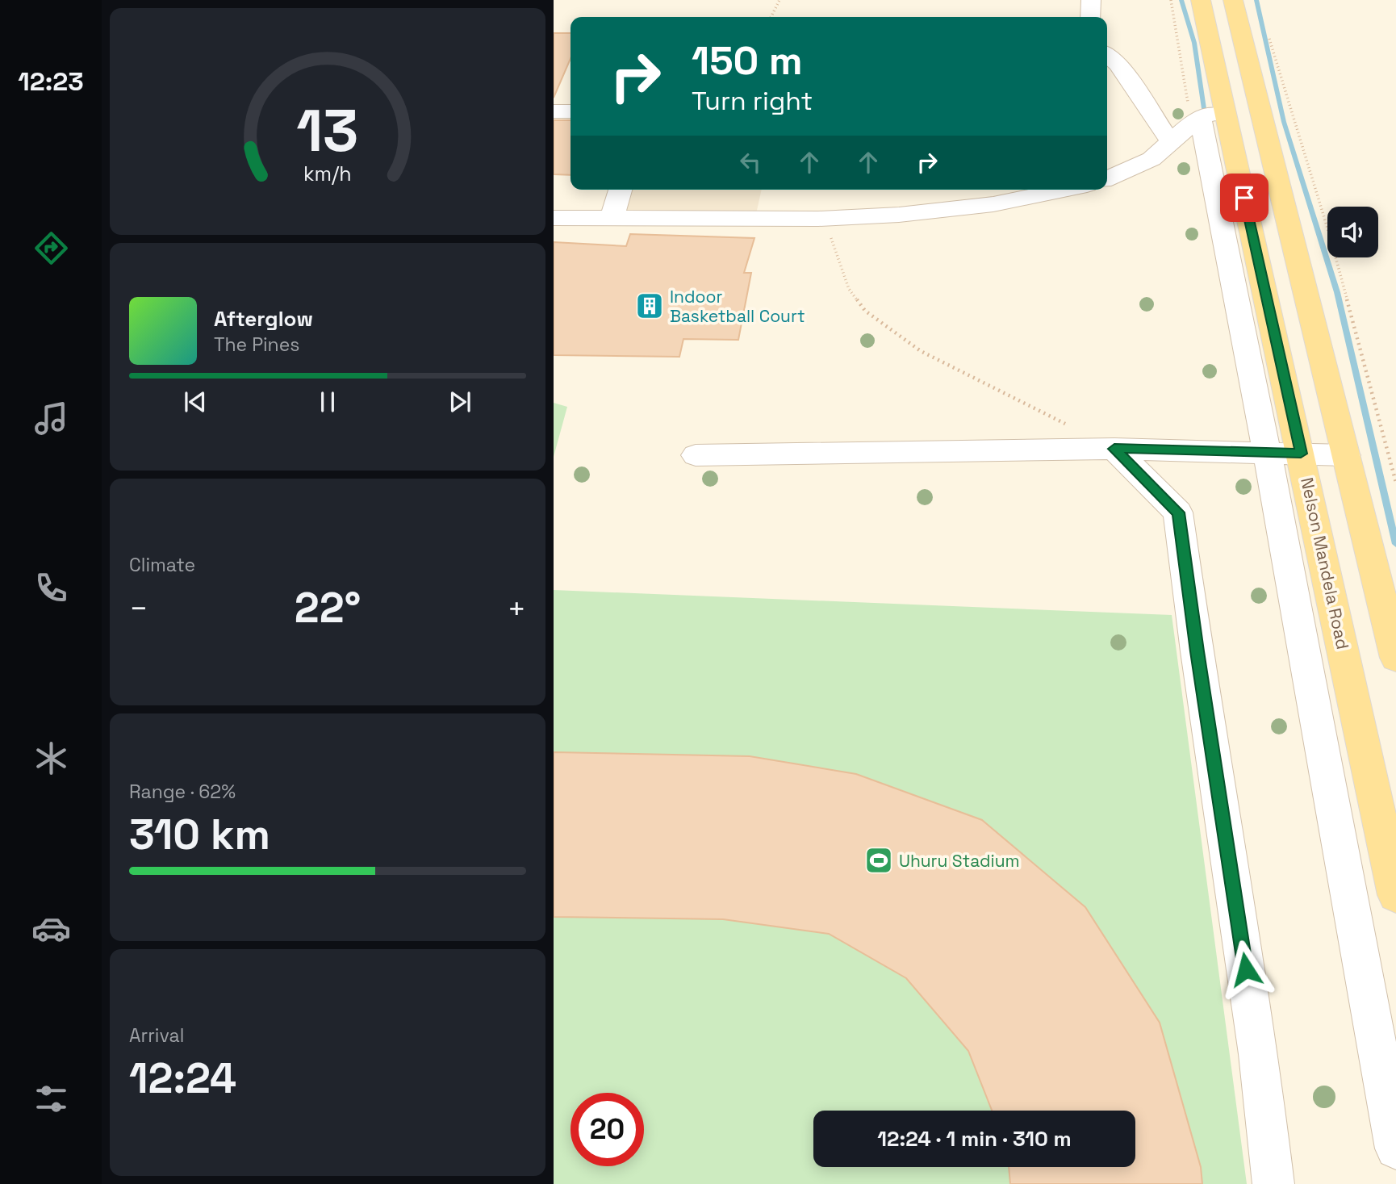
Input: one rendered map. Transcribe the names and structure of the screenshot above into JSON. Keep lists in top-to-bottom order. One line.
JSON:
{"streets":{"main road":["Nelson Mandela Road"]},"places":{"building":["Indoor Basketball Court"],"sports":["Uhuru Stadium"]},"page":{"tabs":"12:23","turn":["150 m","Turn right"],"song":["Afterglow","The Pines"],"tile":["Climate",["Range · 62%","310 km"],["Arrival","12:24"]],"heat":["−","22°","+"],"limit":"20","trip":"12:24 · 1 min · 310 m","gauge":["13","km/h"]}}
